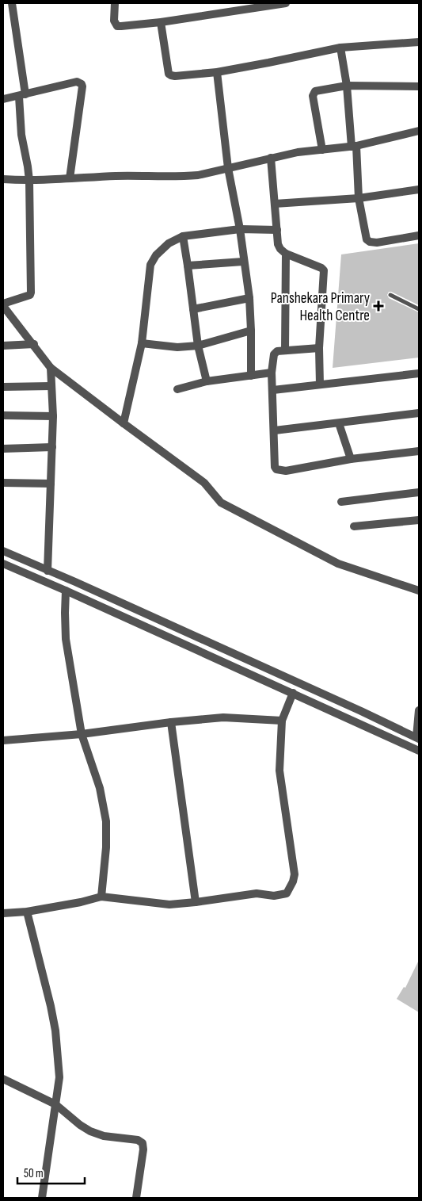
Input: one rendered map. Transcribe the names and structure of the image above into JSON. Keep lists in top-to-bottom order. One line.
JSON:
{"places":{"health":["Panshekara Primary Health Centre"]},"scale_bar":"50 m"}
